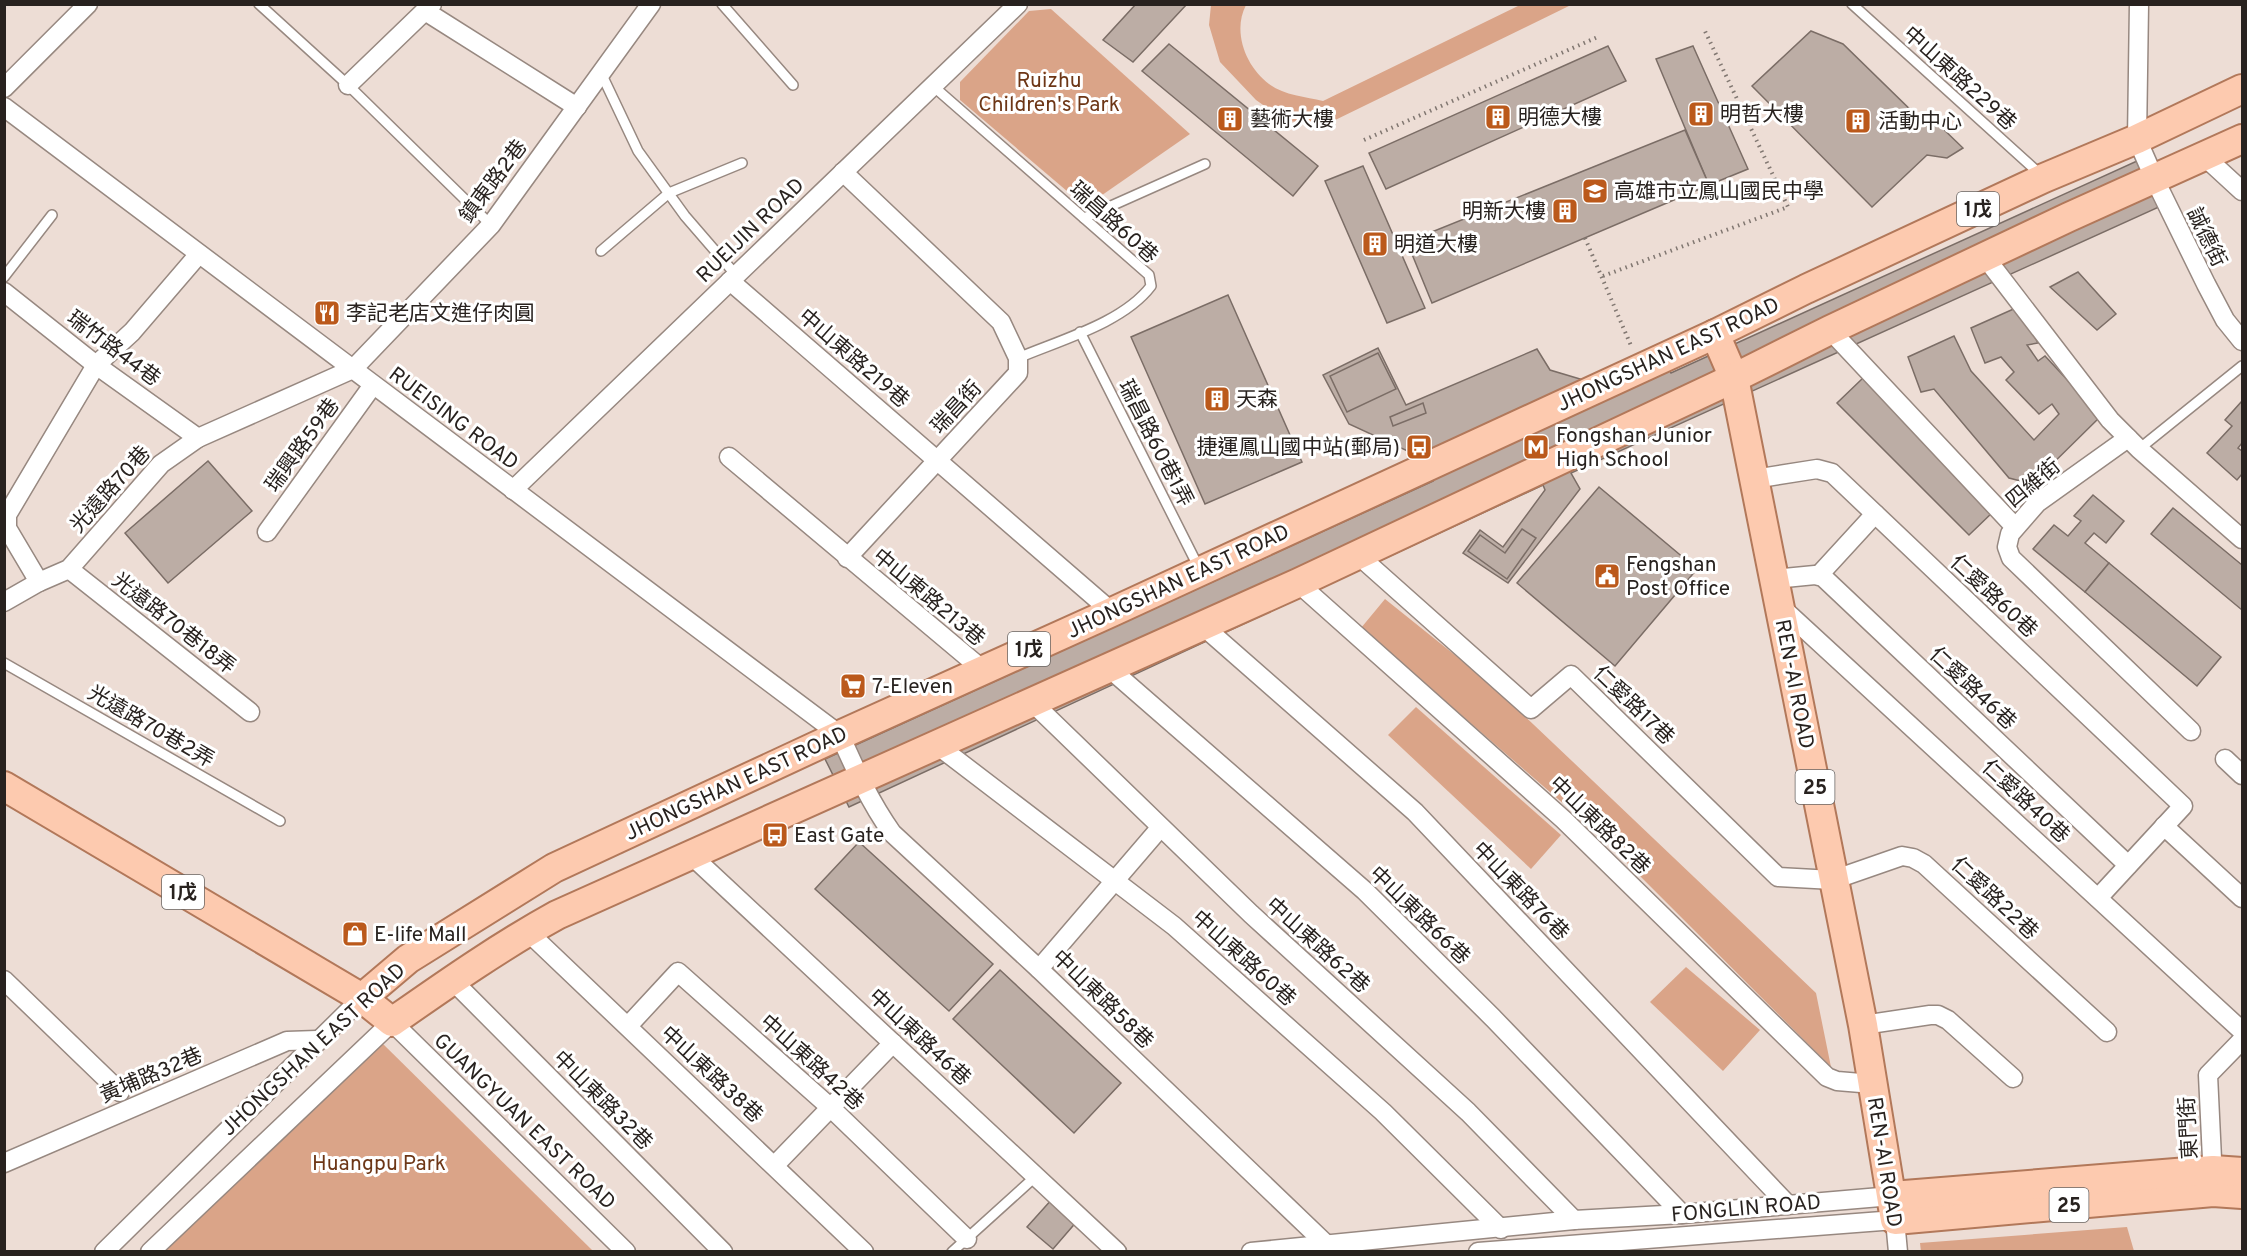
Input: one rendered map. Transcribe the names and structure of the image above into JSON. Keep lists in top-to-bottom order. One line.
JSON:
{"streets":{"main road":["1戊","JHONGSHAN EAST ROAD","REN-AI ROAD","25","FONGLIN ROAD"],"street":["鎮東路2巷","RUEIJIN ROAD","誠德街","瑞竹路44巷","中山東路219巷","瑞昌街","RUEISING ROAD","瑞興路59巷","四維街","光遠路70巷","仁愛路60巷","中山東路213巷","光遠路70巷18弄","仁愛路46巷","仁愛路17巷","仁愛路40巷","中山東路82巷","中山東路76巷","仁愛路22巷","中山東路66巷","中山東路62巷","中山東路60巷","中山東路58巷","中山東路46巷","中山東路42巷","中山東路38巷","黃埔路32巷","中山東路32巷","GUANGYUAN EAST ROAD","東門街"],"lane":["中山東路229巷","瑞昌路60巷","瑞昌路60巷1弄","光遠路70巷2弄"]},"crossings":[["中山東路229巷","JHONGSHAN EAST ROAD"],["鎮東路2巷","RUEISING ROAD"],["鎮東路2巷","光遠路70巷"],["1戊","JHONGSHAN EAST ROAD"],["1戊","GUANGYUAN EAST ROAD"],["瑞昌路60巷","RUEIJIN ROAD"],["瑞昌路60巷","瑞昌街"],["瑞昌路60巷","瑞昌路60巷1弄"],["RUEIJIN ROAD","中山東路219巷"],["RUEIJIN ROAD","RUEISING ROAD"],["誠德街","JHONGSHAN EAST ROAD"],["瑞竹路44巷","光遠路70巷"],["JHONGSHAN EAST ROAD","中山東路219巷"],["JHONGSHAN EAST ROAD","RUEISING ROAD"],["JHONGSHAN EAST ROAD","瑞昌路60巷1弄"],["JHONGSHAN EAST ROAD","中山東路213巷"],["JHONGSHAN EAST ROAD","REN-AI ROAD"],["JHONGSHAN EAST ROAD","仁愛路17巷"],["JHONGSHAN EAST ROAD","中山東路82巷"],["JHONGSHAN EAST ROAD","中山東路76巷"],["JHONGSHAN EAST ROAD","中山東路66巷"],["JHONGSHAN EAST ROAD","中山東路62巷"],["JHONGSHAN EAST ROAD","中山東路60巷"],["JHONGSHAN EAST ROAD","中山東路58巷"],["JHONGSHAN EAST ROAD","中山東路46巷"],["JHONGSHAN EAST ROAD","中山東路38巷"],["JHONGSHAN EAST ROAD","黃埔路32巷"],["JHONGSHAN EAST ROAD","中山東路32巷"],["JHONGSHAN EAST ROAD","GUANGYUAN EAST ROAD"],["中山東路219巷","瑞昌街"],["瑞昌街","中山東路213巷"],["RUEISING ROAD","瑞興路59巷"],["RUEISING ROAD","光遠路70巷"],["RUEISING ROAD","中山東路58巷"],["光遠路70巷","光遠路70巷18弄"],["仁愛路60巷","REN-AI ROAD"],["REN-AI ROAD","仁愛路17巷"],["REN-AI ROAD","仁愛路40巷"],["REN-AI ROAD","中山東路82巷"],["REN-AI ROAD","仁愛路22巷"],["REN-AI ROAD","FONGLIN ROAD"],["仁愛路17巷","仁愛路22巷"],["中山東路76巷","FONGLIN ROAD"],["中山東路66巷","FONGLIN ROAD"],["中山東路62巷","FONGLIN ROAD"],["中山東路60巷","FONGLIN ROAD"],["中山東路58巷","FONGLIN ROAD"],["中山東路42巷","中山東路38巷"],["東門街","FONGLIN ROAD"]],"parks":["Ruizhu Children's Park","Huangpu Park"],"places":{"building":["明哲大樓","明德大樓","藝術大樓","活動中心","明新大樓","明道大樓","天森"],"school or university":["高雄市立鳳山國民中學"],"restaurant":["李記老店文進仔肉圓"],"bus stop":["捷運鳳山國中站(郵局)","East Gate"],"metro station":["Fongshan Junior High School"],"public building":["Fengshan Post Office"],"supermarket":["7-Eleven"],"shop":["E-life Mall"]}}
